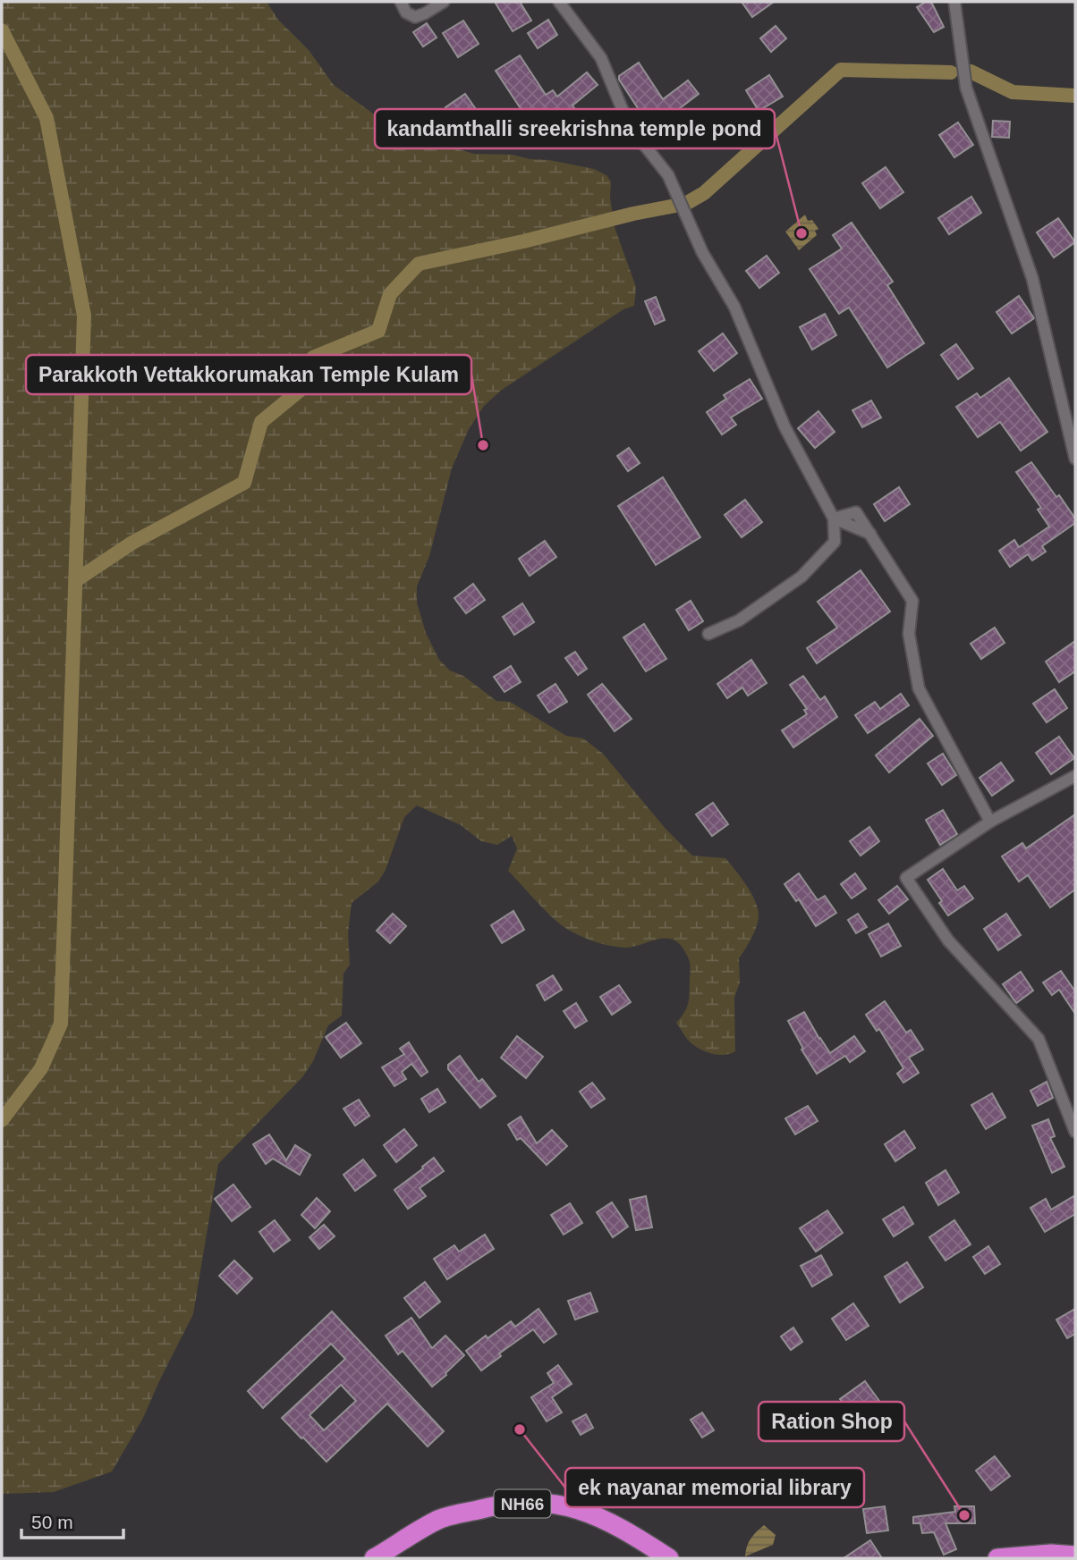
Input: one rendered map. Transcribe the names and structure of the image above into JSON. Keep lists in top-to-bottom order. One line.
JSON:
{"streets":{"highway":["NH66"]},"places":["kandamthalli sreekrishna temple pond","Parakkoth Vettakkorumakan Temple Kulam","ek nayanar memorial library","Ration Shop"],"scale_bar":"50 m"}
